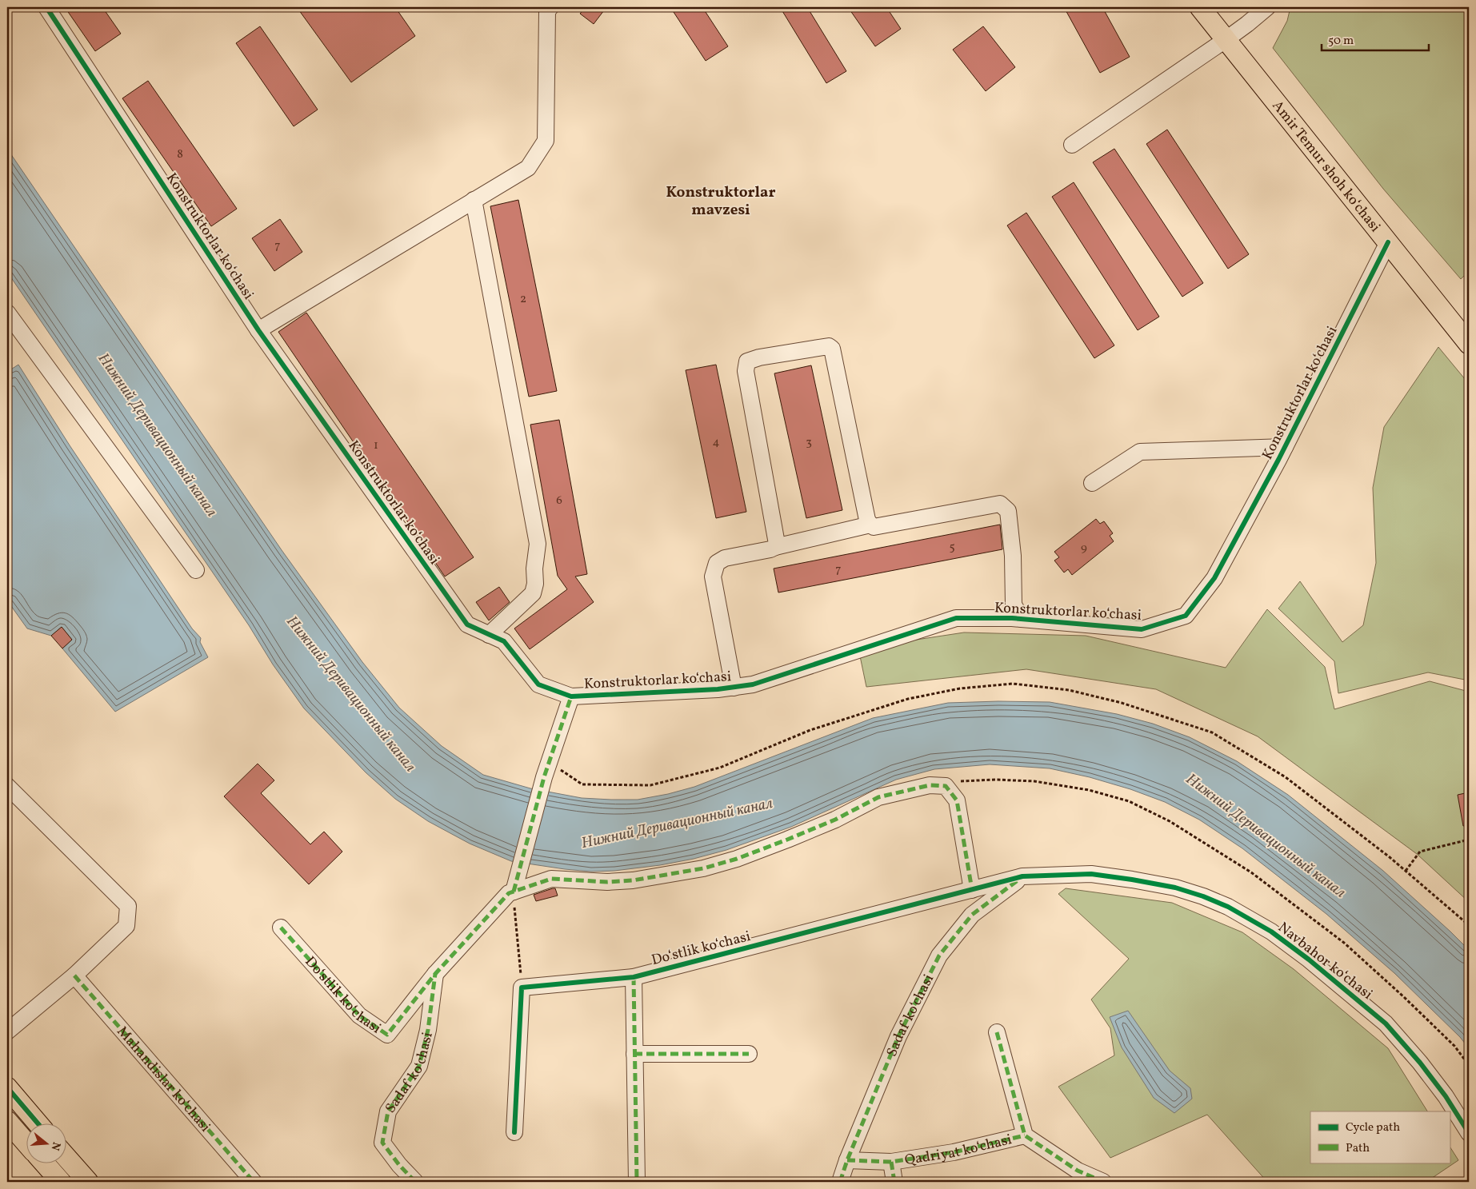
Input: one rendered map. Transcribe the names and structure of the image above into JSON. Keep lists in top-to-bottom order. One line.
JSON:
{"streets":{"main road":["Amir Temur shoh ko‘chasi"],"street":["Konstruktorlar ko‘chasi","Do‘stlik ko‘chasi","Navbahor ko‘chasi","Sadaf ko‘chasi","Mahandislar ko‘chasi","Qadriyat ko‘chasi"]},"crossings":[["Amir Temur shoh ko‘chasi","Konstruktorlar ko‘chasi"],["Do‘stlik ko‘chasi","Navbahor ko‘chasi"],["Do‘stlik ko‘chasi","Sadaf ko‘chasi"],["Navbahor ko‘chasi","Sadaf ko‘chasi"],["Sadaf ko‘chasi","Qadriyat ko‘chasi"]],"districts":["Konstruktorlar mavzesi"],"water":["Нижний Деривационный канал"],"house_numbers":["8","7","2","4","3","1","6","5","9","7"],"legend":["Cycle path","Path"],"scale_bar":"50 m","north":"right"}
